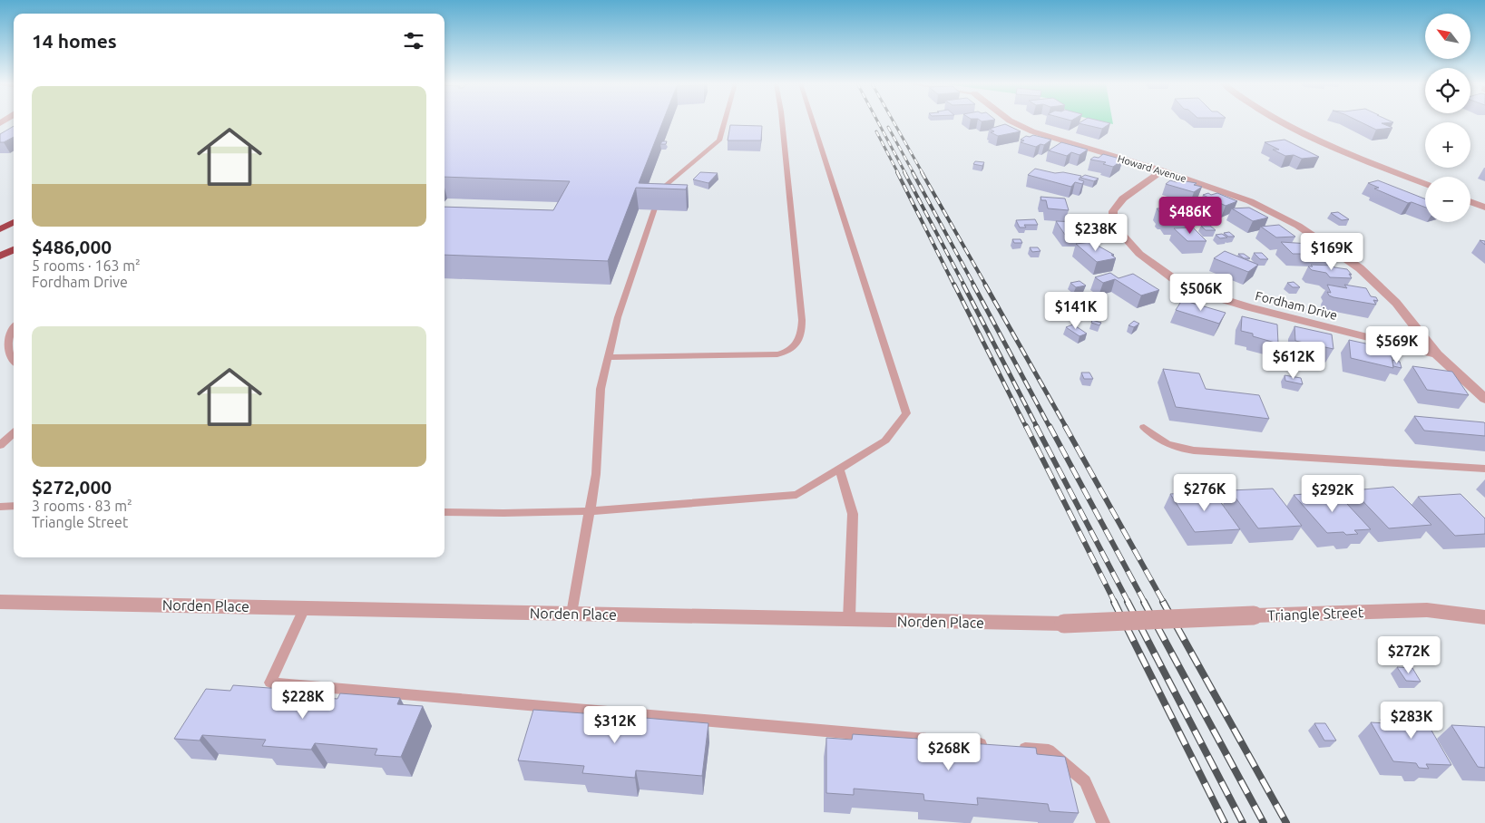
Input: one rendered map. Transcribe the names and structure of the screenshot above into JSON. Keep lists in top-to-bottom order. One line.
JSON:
{"streets":{"street":["Howard Avenue","Fordham Drive","Norden Place","Triangle Street"]},"crossings":[["Howard Avenue","Fordham Drive"],["Norden Place","Triangle Street"]],"north":"top left","page":{"map_buttons":["+","−"],"heading":"14 homes","list":[{"name":"$486,000","note":"5 rooms · 163 m² · Fordham Drive"},{"name":"$272,000","note":"3 rooms · 83 m² · Triangle Street"}],"price":["$486K","$238K","$169K","$506K","$141K","$569K","$612K","$276K","$292K","$272K","$228K","$283K","$312K","$268K"]}}
